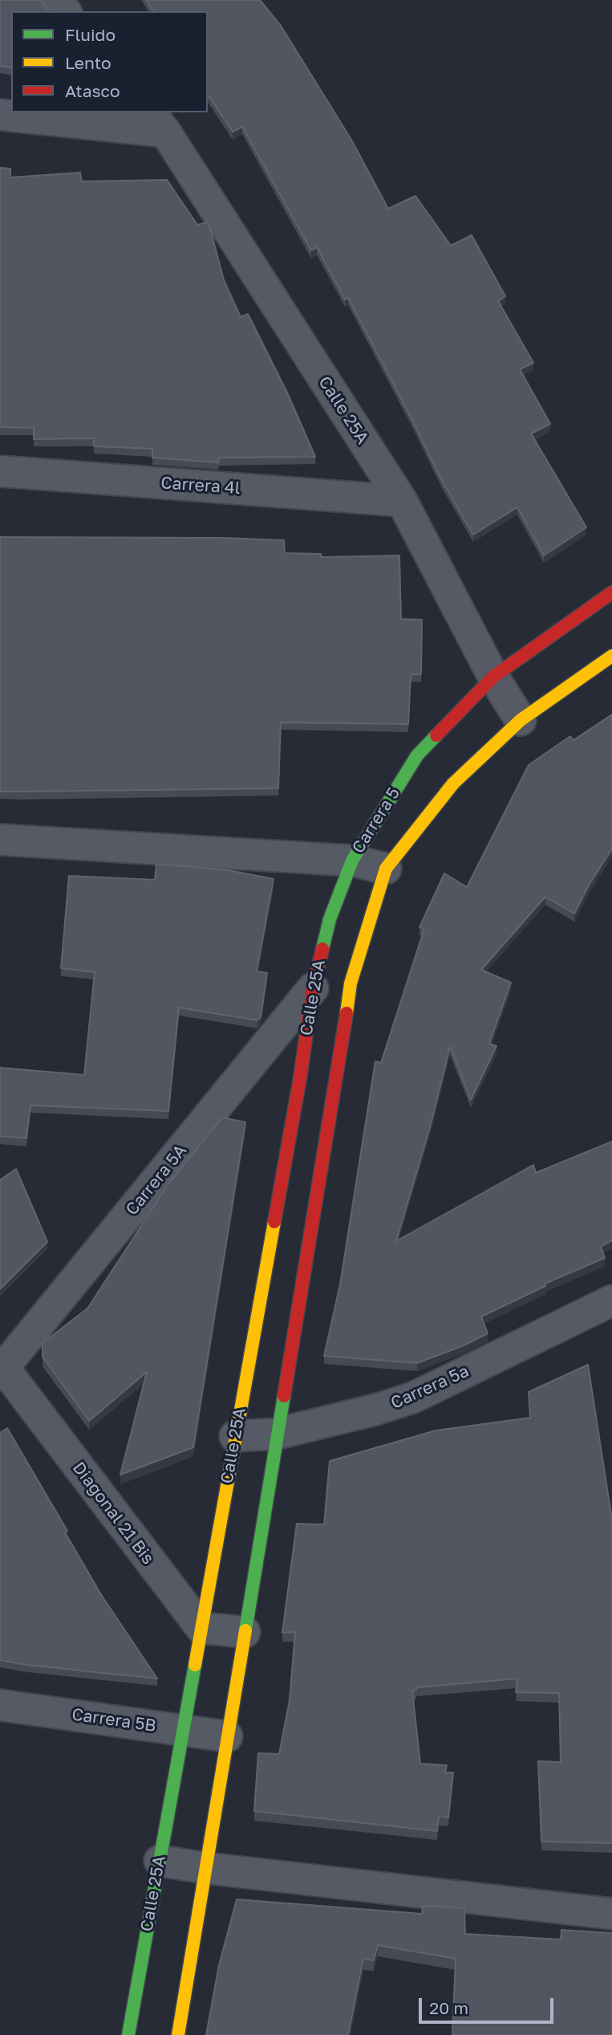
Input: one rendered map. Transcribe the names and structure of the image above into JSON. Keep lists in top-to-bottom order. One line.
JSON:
{"streets":{"street":["Calle 25A","Carrera 4l","Carrera 5","Carrera 5A","Carrera 5a","Diagonal 21 Bis","Carrera 5B"]},"crossings":[["Calle 25A","Carrera 4l"],["Calle 25A","Carrera 5"],["Calle 25A","Carrera 5A"],["Calle 25A","Carrera 5a"],["Calle 25A","Diagonal 21 Bis"],["Calle 25A","Carrera 5B"],["Carrera 5A","Diagonal 21 Bis"]],"legend":["Fluido","Lento","Atasco"],"scale_bar":"20 m"}
